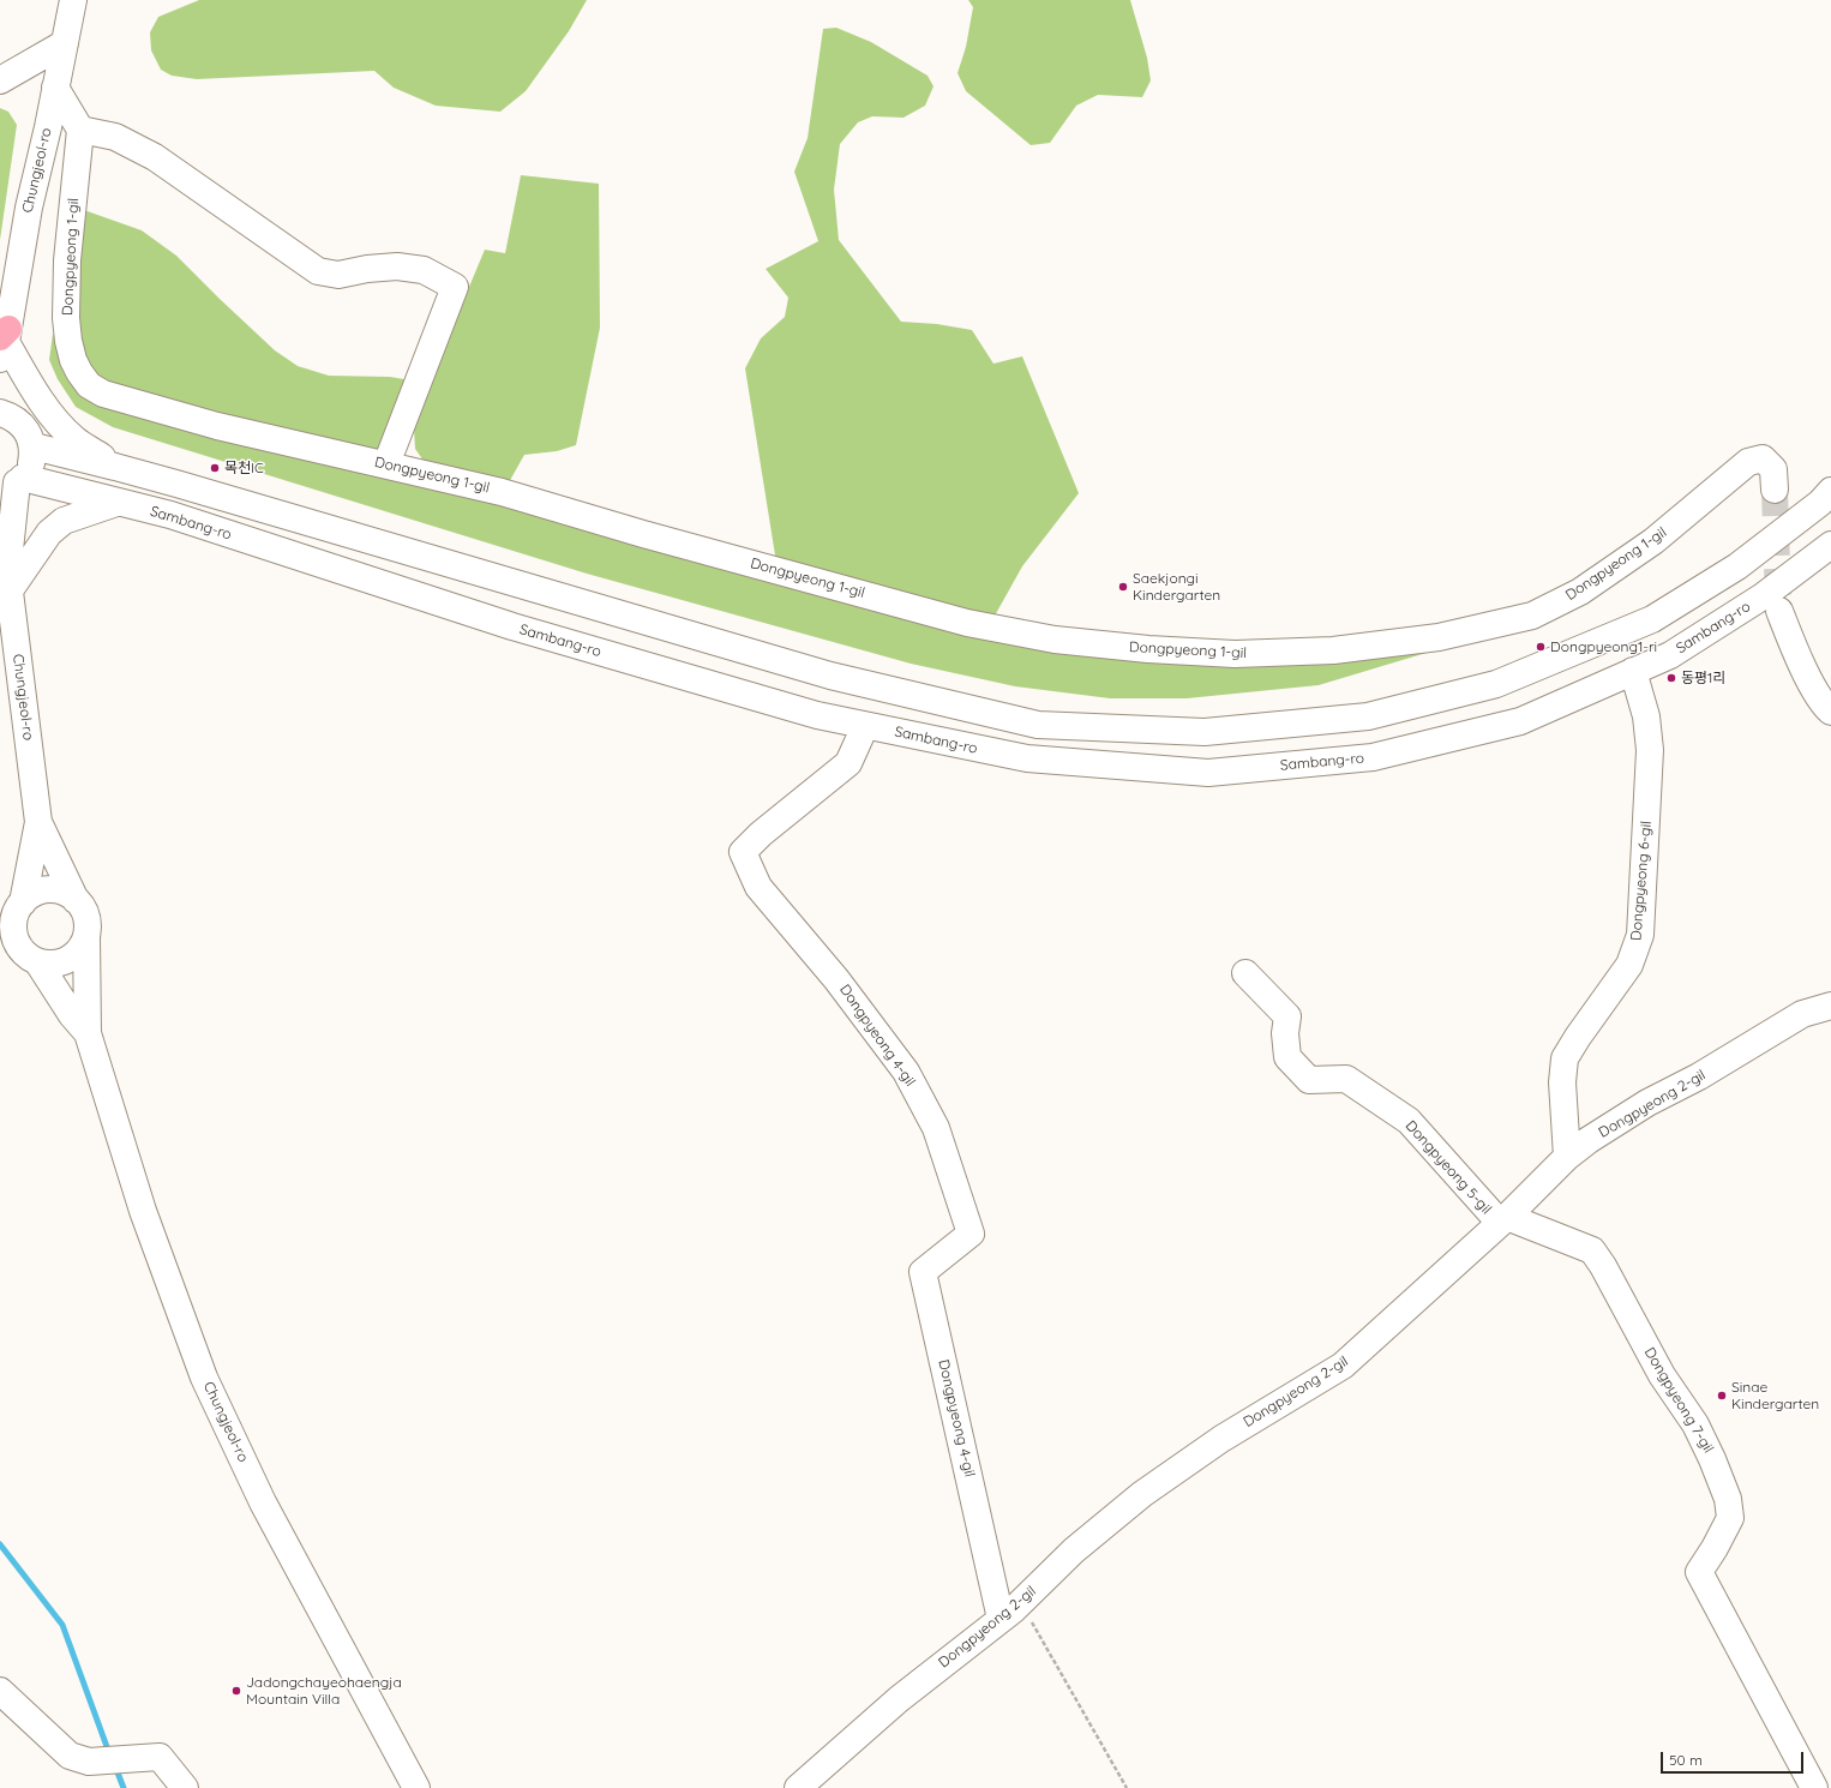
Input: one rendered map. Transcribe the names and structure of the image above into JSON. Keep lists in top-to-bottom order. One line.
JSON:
{"streets":{"street":["Chungjeol-ro","Dongpyeong 1-gil","Sambang-ro","Dongpyeong 6-gil","Dongpyeong 4-gil","Dongpyeong 2-gil","Dongpyeong 5-gil","Dongpyeong 7-gil"]},"crossings":[["Chungjeol-ro","Sambang-ro"],["Sambang-ro","Dongpyeong 6-gil"],["Sambang-ro","Dongpyeong 4-gil"],["Dongpyeong 6-gil","Dongpyeong 2-gil"],["Dongpyeong 4-gil","Dongpyeong 2-gil"],["Dongpyeong 2-gil","Dongpyeong 5-gil"],["Dongpyeong 2-gil","Dongpyeong 7-gil"],["Dongpyeong 5-gil","Dongpyeong 7-gil"]],"places":["목천IC","Saekjongi Kindergarten","Dongpyeong1-ri","동평1리","Sinae Kindergarten","Jadongchayeohaengja Mountain Villa"],"scale_bar":"50 m"}
